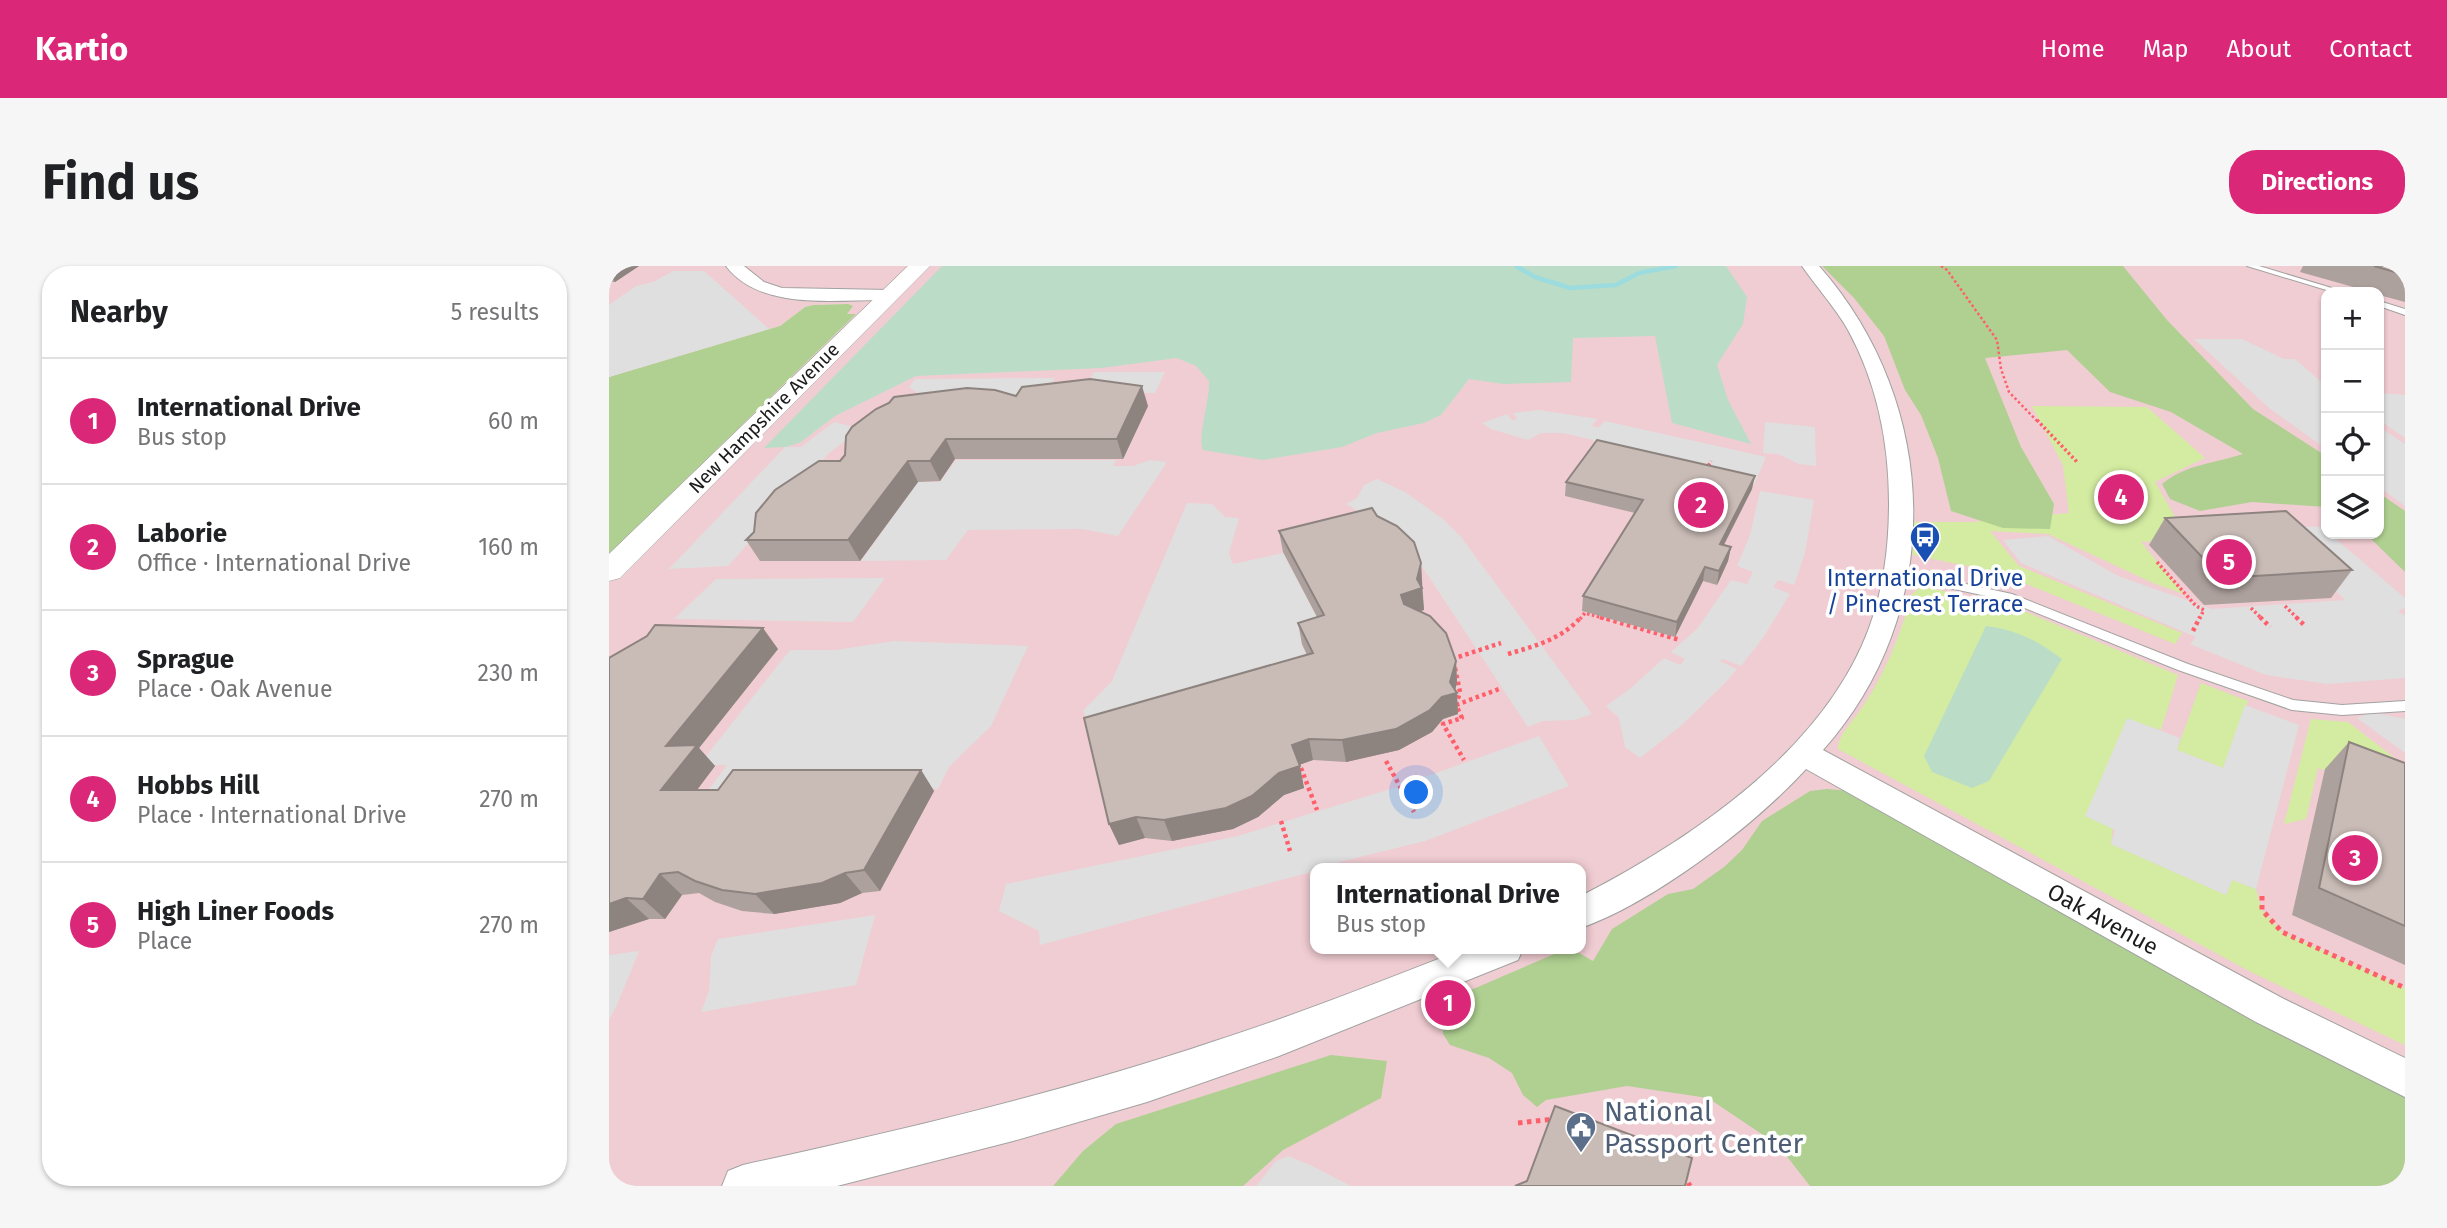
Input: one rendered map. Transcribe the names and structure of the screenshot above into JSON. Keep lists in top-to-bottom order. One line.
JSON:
{"streets":{"street":["New Hampshire Avenue","Oak Avenue"]},"places":{"bus stop":["International Drive / Pinecrest Terrace"],"public building":["National Passport Center"]},"page":{"header":"Kartio","nav":["Home","Map","About","Contact"],"buttons":"Directions","title":"Find us","heading":["Nearby","5 results"],"map_buttons":["+","−"],"list":[{"mark":"1","name":"International Drive","note":"Bus stop","value":"60 m"},{"mark":"2","name":"Laborie","note":"Office · International Drive","value":"160 m"},{"mark":"3","name":"Sprague","note":"Place · Oak Avenue","value":"230 m"},{"mark":"4","name":"Hobbs Hill","note":"Place · International Drive","value":"270 m"},{"mark":"5","name":"High Liner Foods","note":"Place","value":"270 m"}],"pins":["4","2","5","3","1"],"popup":["International Drive","Bus stop"]}}
